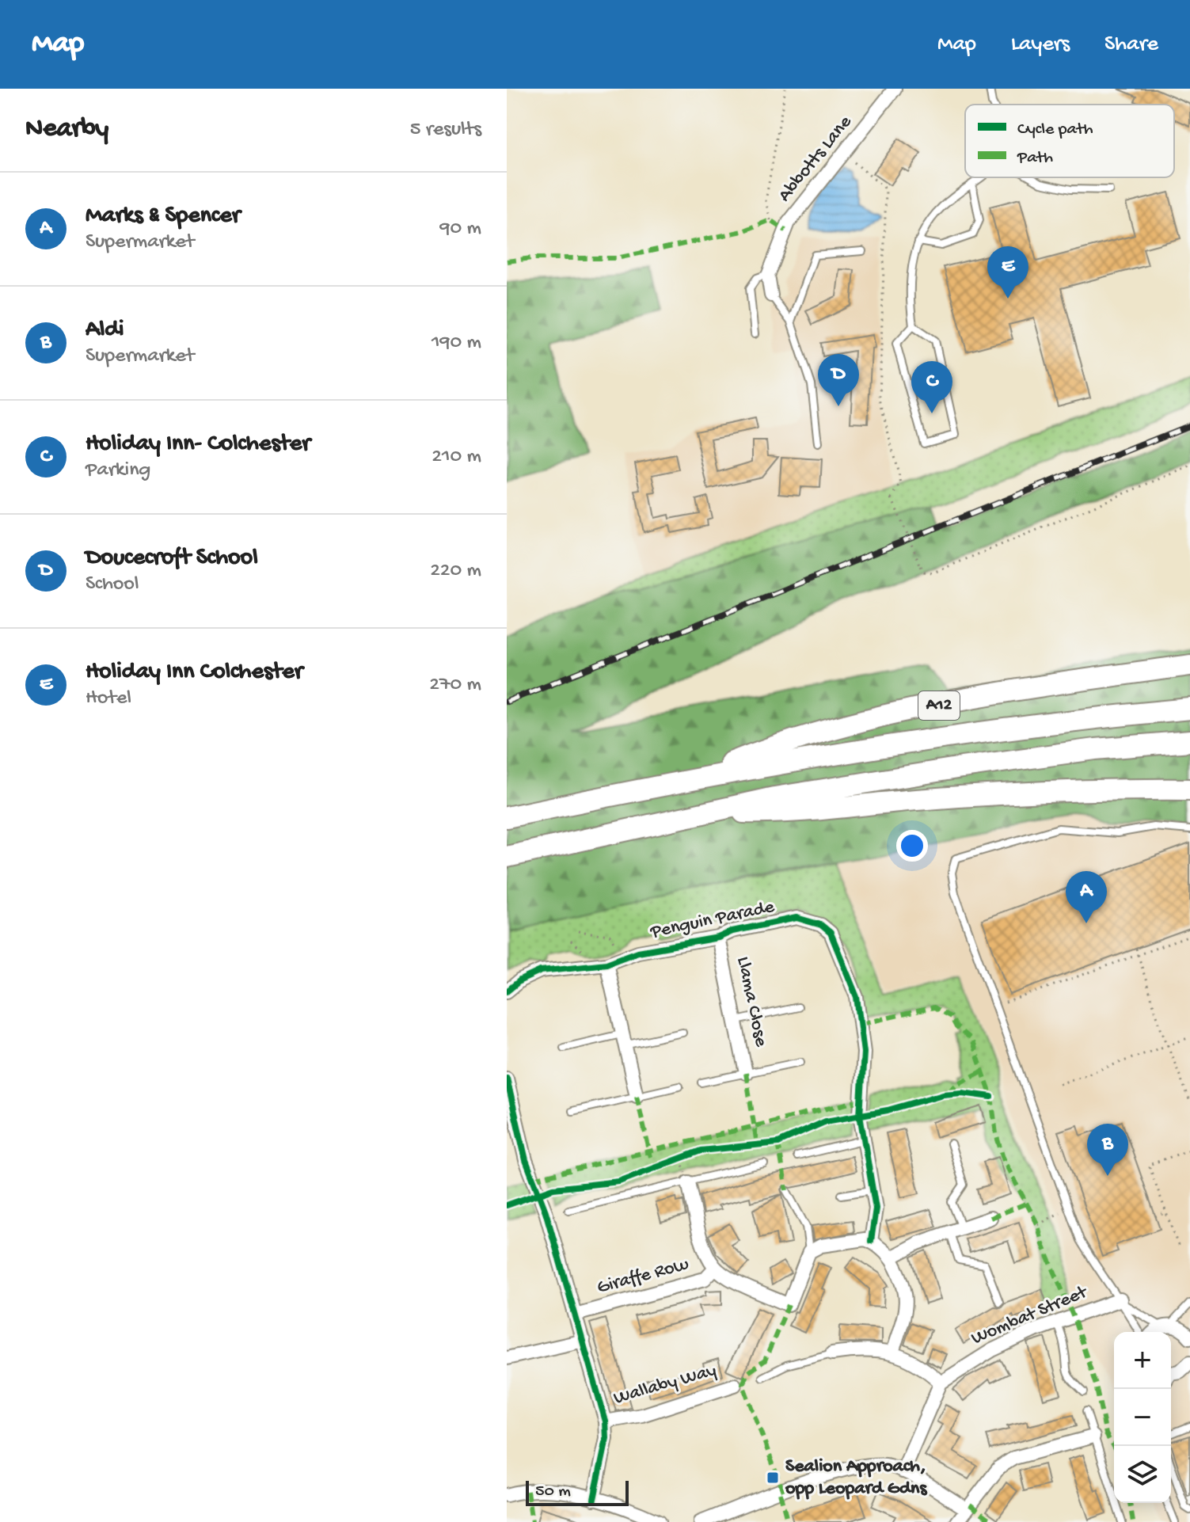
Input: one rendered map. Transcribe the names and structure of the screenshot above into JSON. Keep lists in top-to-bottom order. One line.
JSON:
{"streets":{"highway":["A12"],"street":["Abbotts Lane","Penguin Parade","Llama Close","Giraffe Row","Wombat Street","Wallaby Way"]},"crossings":[["Penguin Parade","Llama Close"]],"places":{"transit":["Sealion Approach, opp Leopard Gdns"]},"legend":["Cycle path","Path"],"scale_bar":"50 m","page":{"header":"Map","nav":["Map","Layers","Share"],"heading":["Nearby","5 results"],"list":[{"mark":"A","name":"Marks & Spencer","note":"Supermarket","value":"90 m"},{"mark":"B","name":"Aldi","note":"Supermarket","value":"190 m"},{"mark":"C","name":"Holiday Inn- Colchester","note":"Parking","value":"210 m"},{"mark":"D","name":"Doucecroft School","note":"School","value":"220 m"},{"mark":"E","name":"Holiday Inn Colchester","note":"Hotel","value":"270 m"}],"pins":["E","D","C","A","B"],"map_buttons":["+","−"],"scale":"50 m"}}
